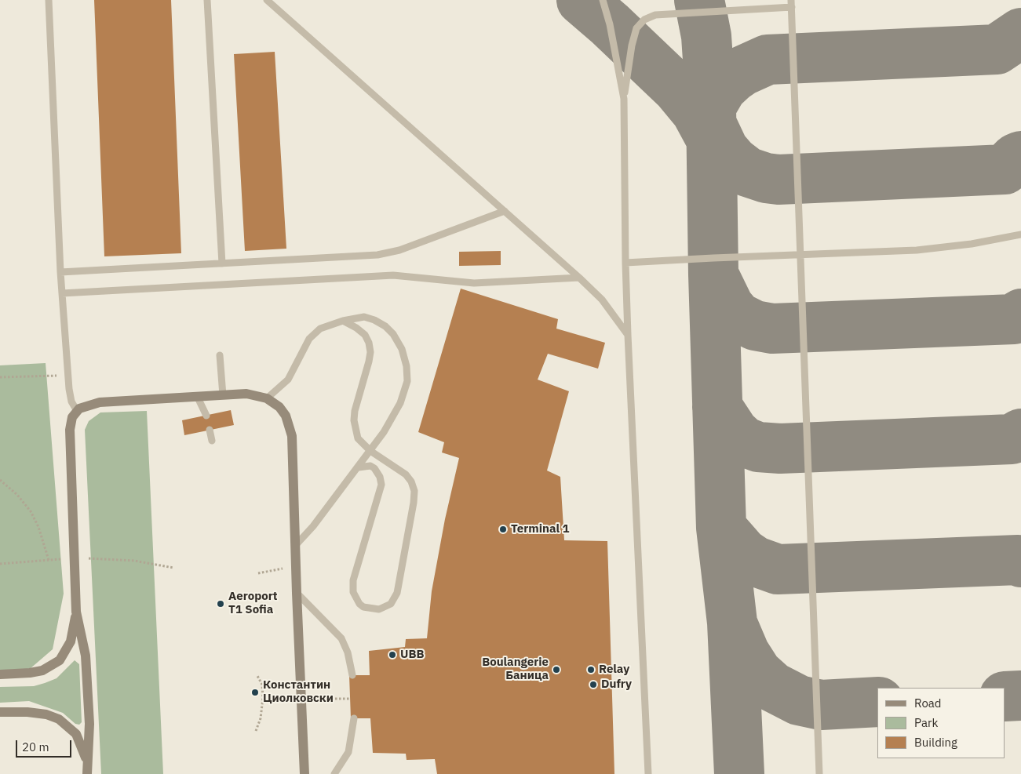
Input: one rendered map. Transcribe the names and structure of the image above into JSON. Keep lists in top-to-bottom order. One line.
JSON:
{"places":["Terminal 1","Aeroport T1 Sofia","UBB","Boulangerie Баница","Relay","Dufry","Константин Циолковски"],"legend":["Road","Park","Building"],"scale_bar":"20 m"}
